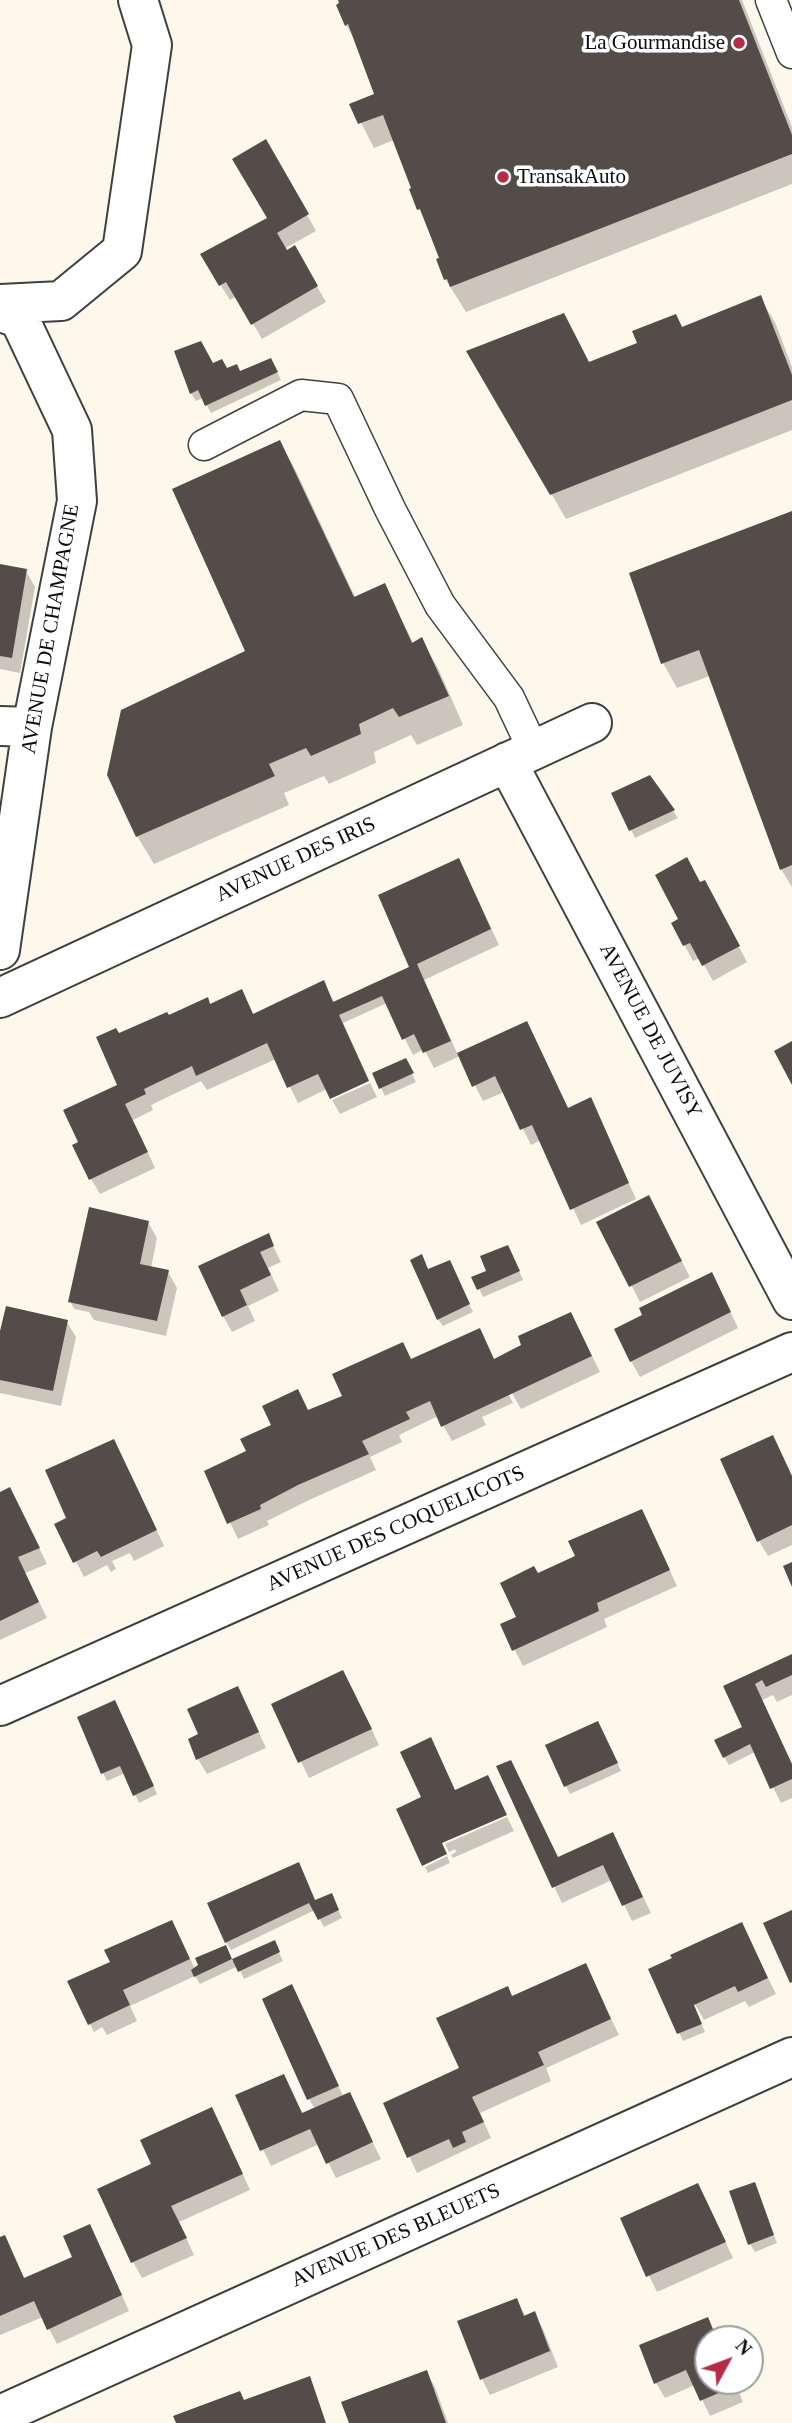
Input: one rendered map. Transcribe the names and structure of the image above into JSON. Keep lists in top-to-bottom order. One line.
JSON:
{"streets":{"street":["AVENUE DE CHAMPAGNE","AVENUE DES IRIS","AVENUE DE JUVISY","AVENUE DES COQUELICOTS","AVENUE DES BLEUETS"]},"crossings":[["AVENUE DES IRIS","AVENUE DE JUVISY"]],"places":["La Gourmandise","TransakAuto"],"north":"top right"}
